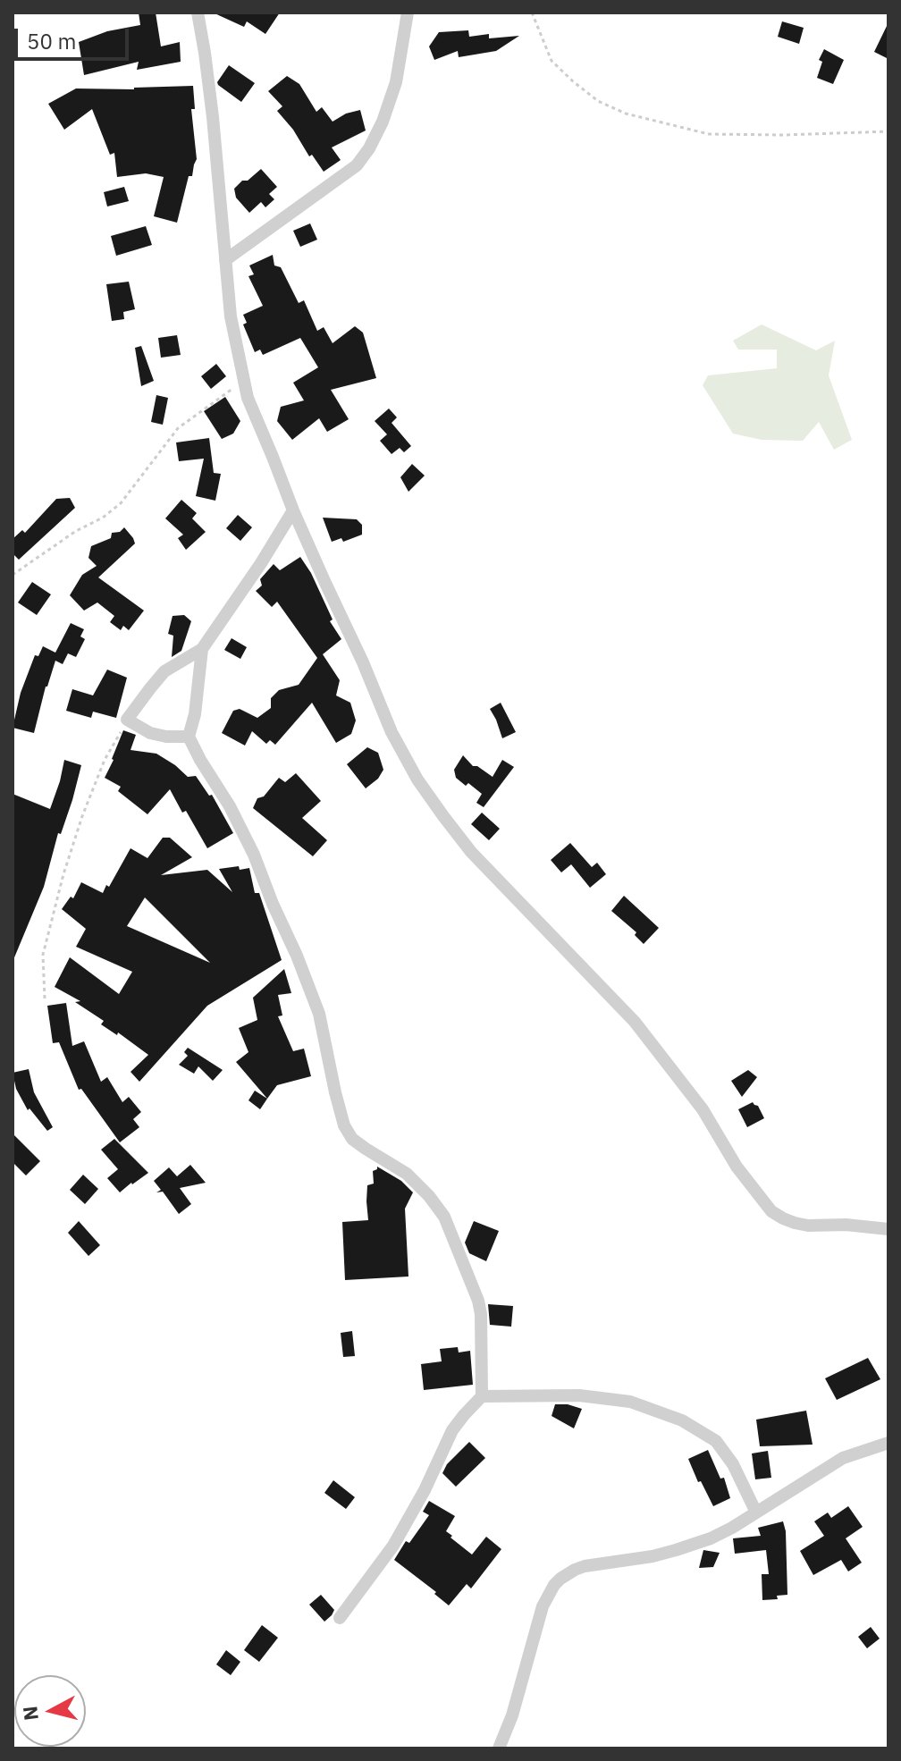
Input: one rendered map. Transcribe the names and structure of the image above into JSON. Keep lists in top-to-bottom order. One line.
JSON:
{"scale_bar":"50 m","north":"left"}
